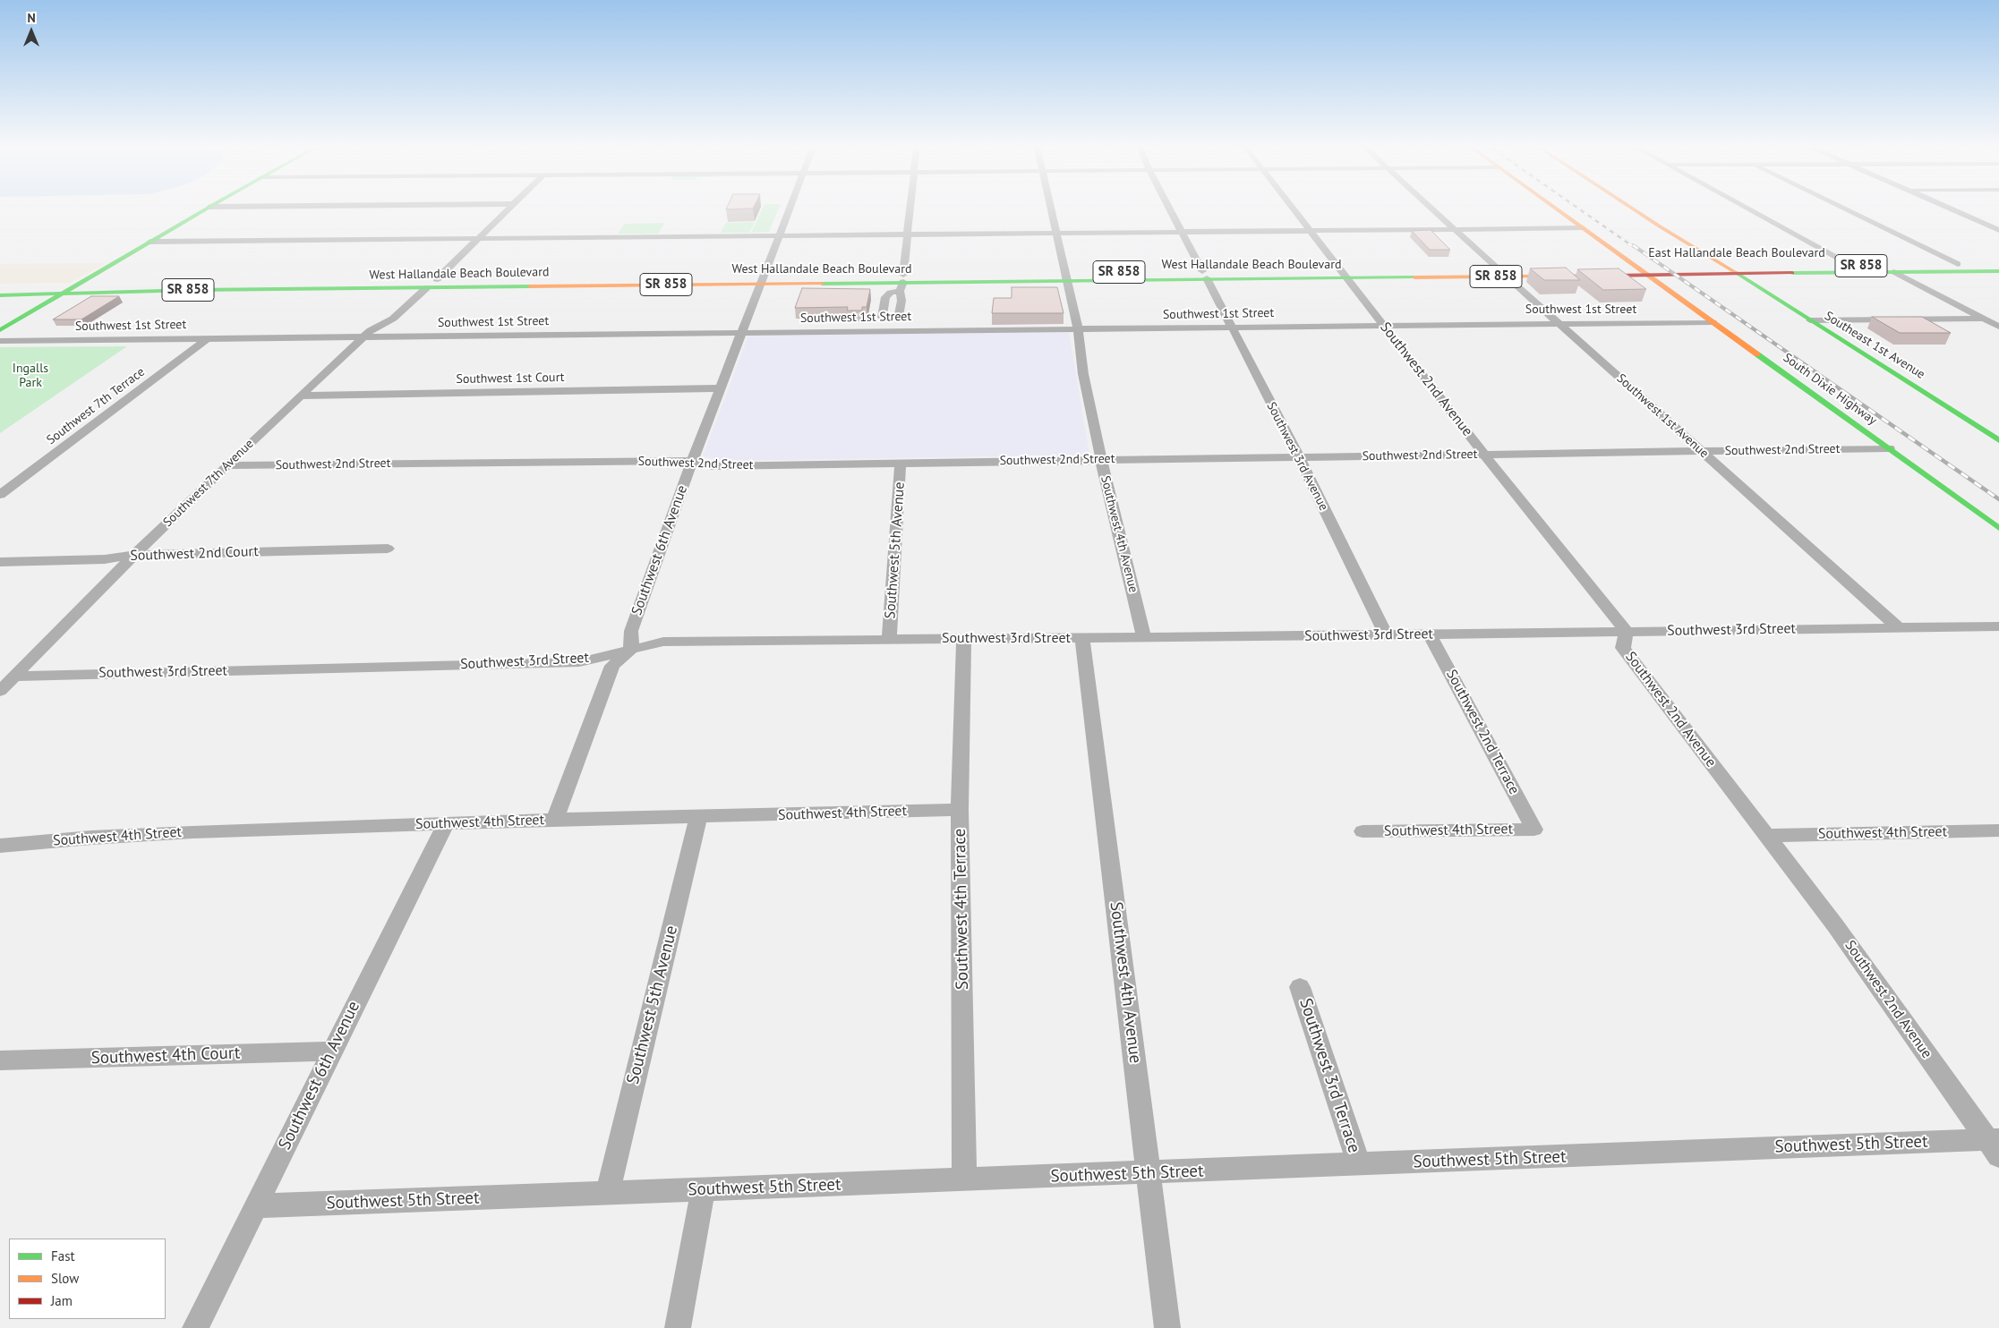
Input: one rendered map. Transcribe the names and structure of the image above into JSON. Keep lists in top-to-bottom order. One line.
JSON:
{"streets":{"main road":["East Hallandale Beach Boulevard","West Hallandale Beach Boulevard","SR 858","Southeast 1st Avenue","South Dixie Highway"],"street":["Southwest 1st Street","Southwest 1st Court","Southwest 2nd Avenue","Southwest 7th Terrace","Southwest 1st Avenue","Southwest 2nd Street","Southwest 3rd Avenue","Southwest 7th Avenue","Southwest 4th Avenue","Southwest 6th Avenue","Southwest 5th Avenue","Southwest 2nd Court","Southwest 3rd Street","Southwest 2nd Terrace","Southwest 4th Street","Southwest 4th Terrace","Southwest 4th Court","Southwest 3rd Terrace","Southwest 5th Street"]},"crossings":[["East Hallandale Beach Boulevard","West Hallandale Beach Boulevard"],["East Hallandale Beach Boulevard","Southeast 1st Avenue"],["East Hallandale Beach Boulevard","South Dixie Highway"],["West Hallandale Beach Boulevard","Southwest 2nd Avenue"],["West Hallandale Beach Boulevard","South Dixie Highway"],["West Hallandale Beach Boulevard","Southwest 1st Avenue"],["West Hallandale Beach Boulevard","Southwest 3rd Avenue"],["West Hallandale Beach Boulevard","Southwest 7th Avenue"],["West Hallandale Beach Boulevard","Southwest 4th Avenue"],["West Hallandale Beach Boulevard","Southwest 6th Avenue"],["Southwest 1st Street","Southwest 2nd Avenue"],["Southwest 1st Street","South Dixie Highway"],["Southwest 1st Street","Southwest 7th Terrace"],["Southwest 1st Street","Southwest 1st Avenue"],["Southwest 1st Street","Southwest 3rd Avenue"],["Southwest 1st Street","Southwest 7th Avenue"],["Southwest 1st Street","Southwest 4th Avenue"],["Southwest 1st Street","Southwest 6th Avenue"],["Southwest 1st Court","Southwest 7th Avenue"],["Southwest 1st Court","Southwest 6th Avenue"],["Southwest 2nd Avenue","Southwest 2nd Street"],["Southwest 2nd Avenue","Southwest 3rd Street"],["Southwest 2nd Avenue","Southwest 4th Street"],["Southwest 2nd Avenue","Southwest 5th Street"],["South Dixie Highway","Southwest 2nd Street"],["Southwest 1st Avenue","Southwest 2nd Street"],["Southwest 1st Avenue","Southwest 3rd Street"],["Southwest 2nd Street","Southwest 3rd Avenue"],["Southwest 2nd Street","Southwest 7th Avenue"],["Southwest 2nd Street","Southwest 4th Avenue"],["Southwest 2nd Street","Southwest 6th Avenue"],["Southwest 2nd Street","Southwest 5th Avenue"],["Southwest 3rd Avenue","Southwest 3rd Street"],["Southwest 7th Avenue","Southwest 2nd Court"],["Southwest 7th Avenue","Southwest 3rd Street"],["Southwest 4th Avenue","Southwest 3rd Street"],["Southwest 4th Avenue","Southwest 5th Street"],["Southwest 6th Avenue","Southwest 3rd Street"],["Southwest 6th Avenue","Southwest 4th Street"],["Southwest 6th Avenue","Southwest 4th Court"],["Southwest 6th Avenue","Southwest 5th Street"],["Southwest 5th Avenue","Southwest 3rd Street"],["Southwest 5th Avenue","Southwest 4th Street"],["Southwest 5th Avenue","Southwest 5th Street"],["Southwest 3rd Street","Southwest 2nd Terrace"],["Southwest 3rd Street","Southwest 4th Terrace"],["Southwest 2nd Terrace","Southwest 4th Street"],["Southwest 4th Street","Southwest 4th Terrace"],["Southwest 4th Terrace","Southwest 5th Street"],["Southwest 3rd Terrace","Southwest 5th Street"]],"parks":["Ingalls Park"],"legend":["Fast","Slow","Jam"],"north":"top"}
